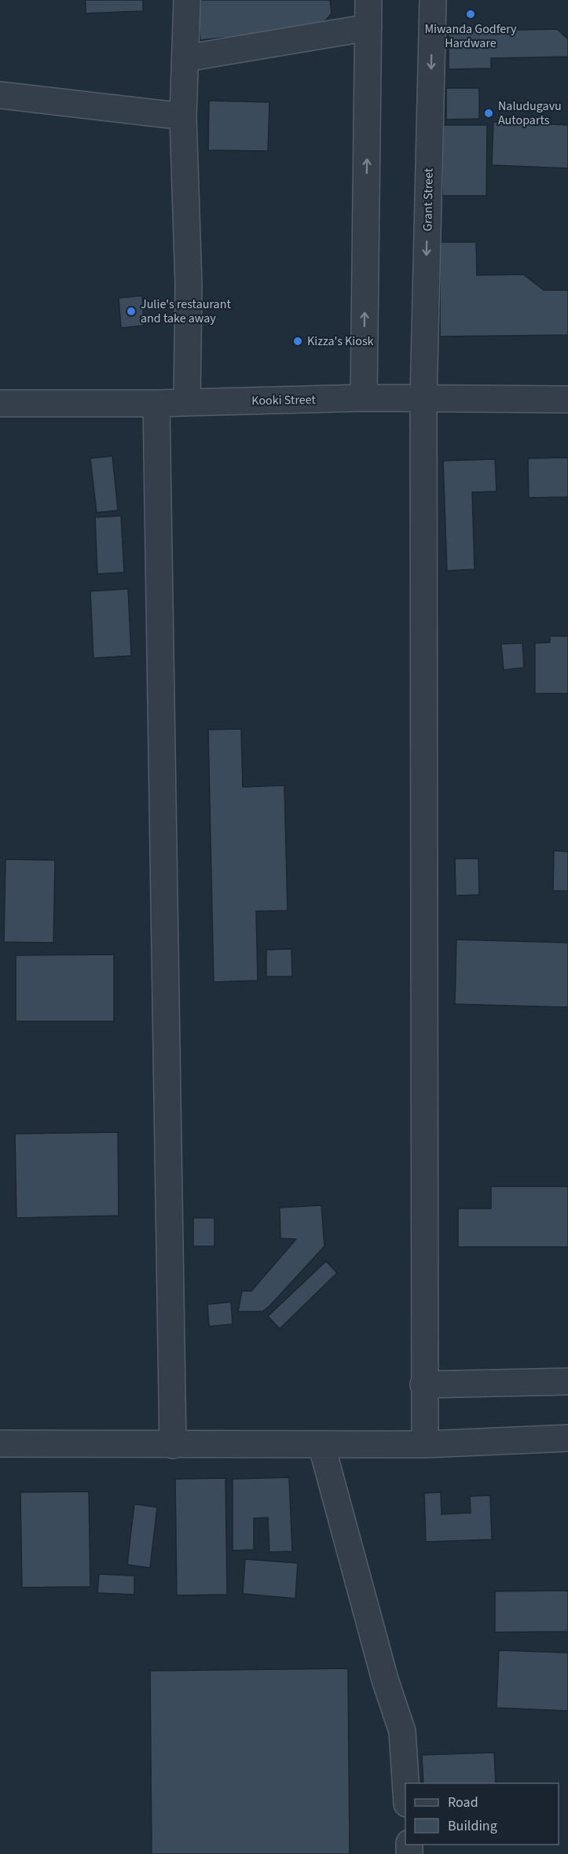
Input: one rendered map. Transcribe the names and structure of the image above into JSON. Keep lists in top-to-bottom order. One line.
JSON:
{"streets":{"street":["Grant Street","Kooki Street"]},"crossings":[["Grant Street","Kooki Street"]],"places":["Miwanda Godfery Hardware","Naludugavu Autoparts","Julie's restaurant and take away","Kizza's Kiosk"],"legend":["Road","Building"]}
